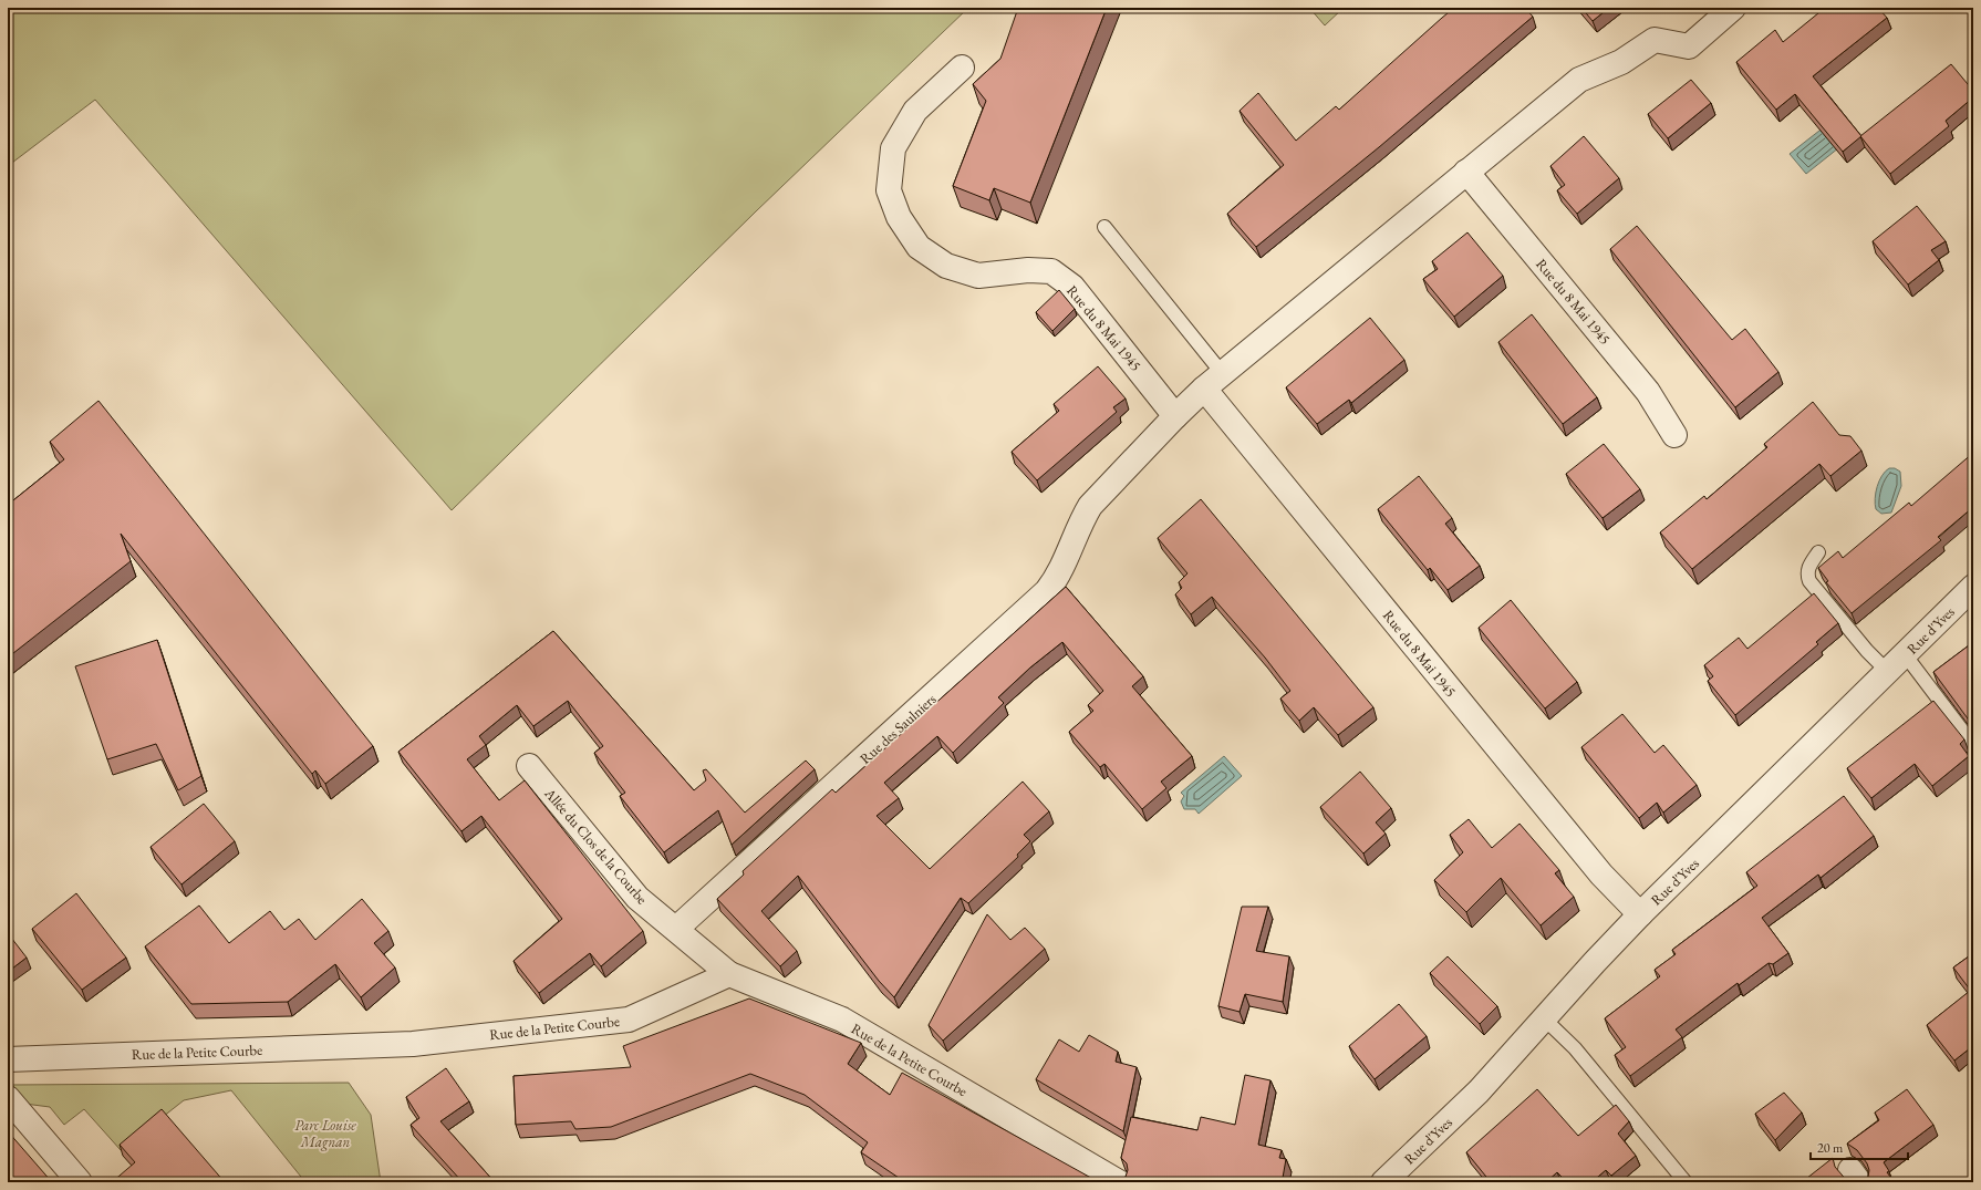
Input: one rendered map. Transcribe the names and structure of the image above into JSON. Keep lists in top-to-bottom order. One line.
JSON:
{"streets":{"street":["Rue du 8 Mai 1945","Rue d'Yves","Rue des Saulniers","Allée du Clos de la Courbe","Rue de la Petite Courbe"]},"crossings":[["Rue du 8 Mai 1945","Rue d'Yves"],["Rue du 8 Mai 1945","Rue des Saulniers"],["Rue des Saulniers","Allée du Clos de la Courbe"],["Allée du Clos de la Courbe","Rue de la Petite Courbe"]],"parks":["Parc Louise Magnan"],"scale_bar":"20 m"}
